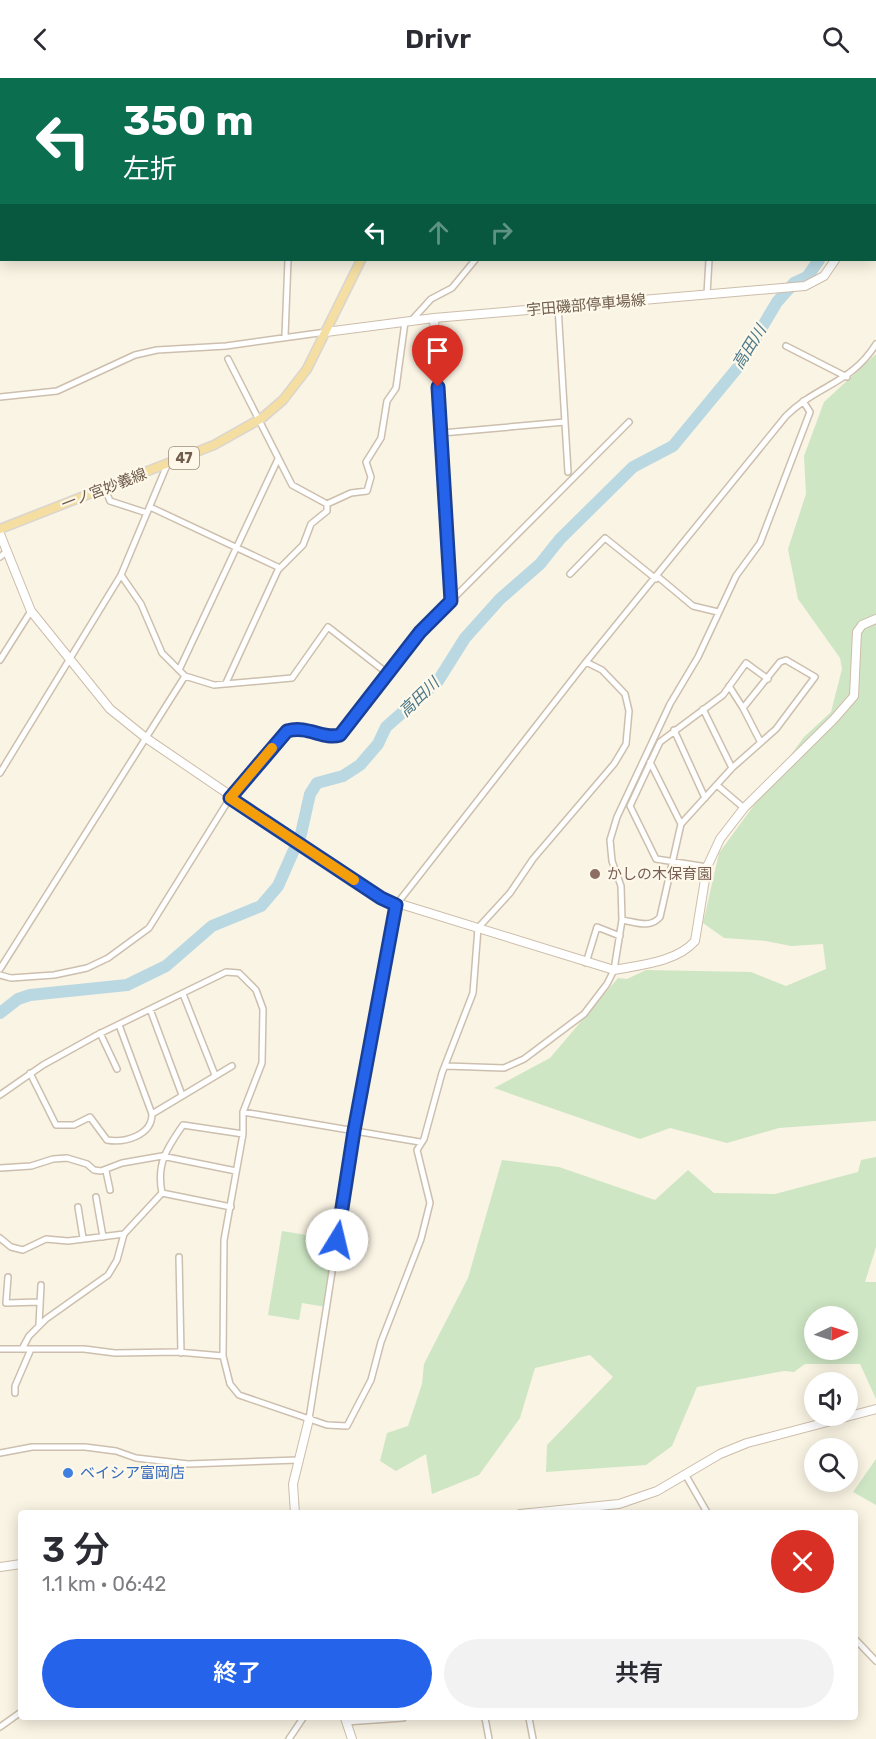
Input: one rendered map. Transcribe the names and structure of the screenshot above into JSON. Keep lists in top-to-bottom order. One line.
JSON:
{"streets":{"main road":["47","一ノ宮妙義線"],"street":["宇田磯部停車場線"]},"crossings":[["宇田磯部停車場線","一ノ宮妙義線"]],"water":["高田川"],"places":["かしの木保育園","ベイシア富岡店"],"north":"right","page":{"header":"Drivr","turn":["350 m","左折"],"heading":["3 分","1.1 km · 06:42"],"buttons":["終了","共有"]}}
